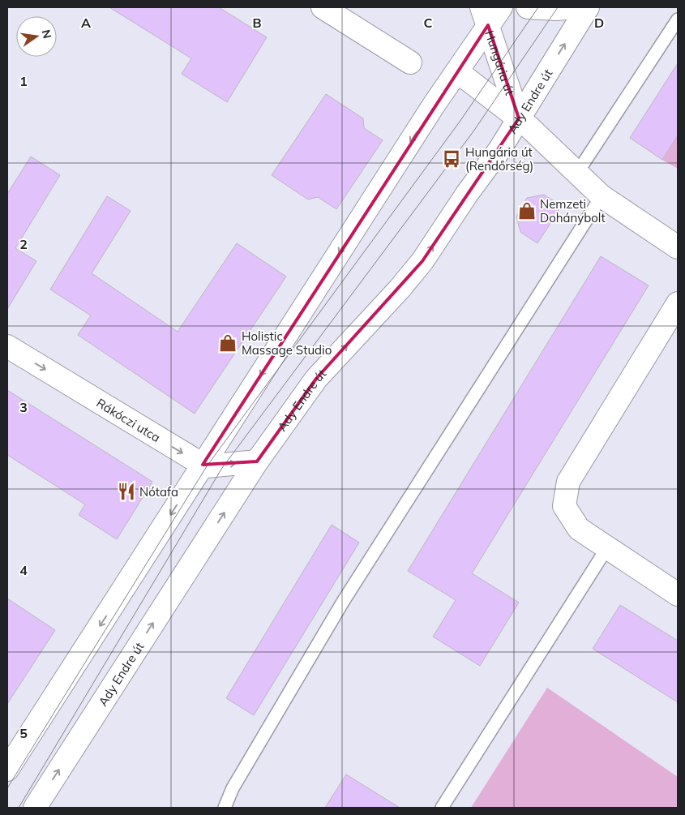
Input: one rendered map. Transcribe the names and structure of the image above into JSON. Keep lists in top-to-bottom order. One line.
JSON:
{"streets":{"street":["Hungária út","Ady Endre út","Rákóczi utca"]},"crossings":[["Hungária út","Ady Endre út"]],"one_way":["Rákóczi utca"],"places":{"bus stop":["Hungária út (Rendőrség)"],"shop":["Nemzeti Dohánybolt","Holistic Massage Studio"],"restaurant":["Nótafa"]},"north":"right","grid":{"columns":["A","B","C","D"],"rows":["1","2","3","4","5"]}}
